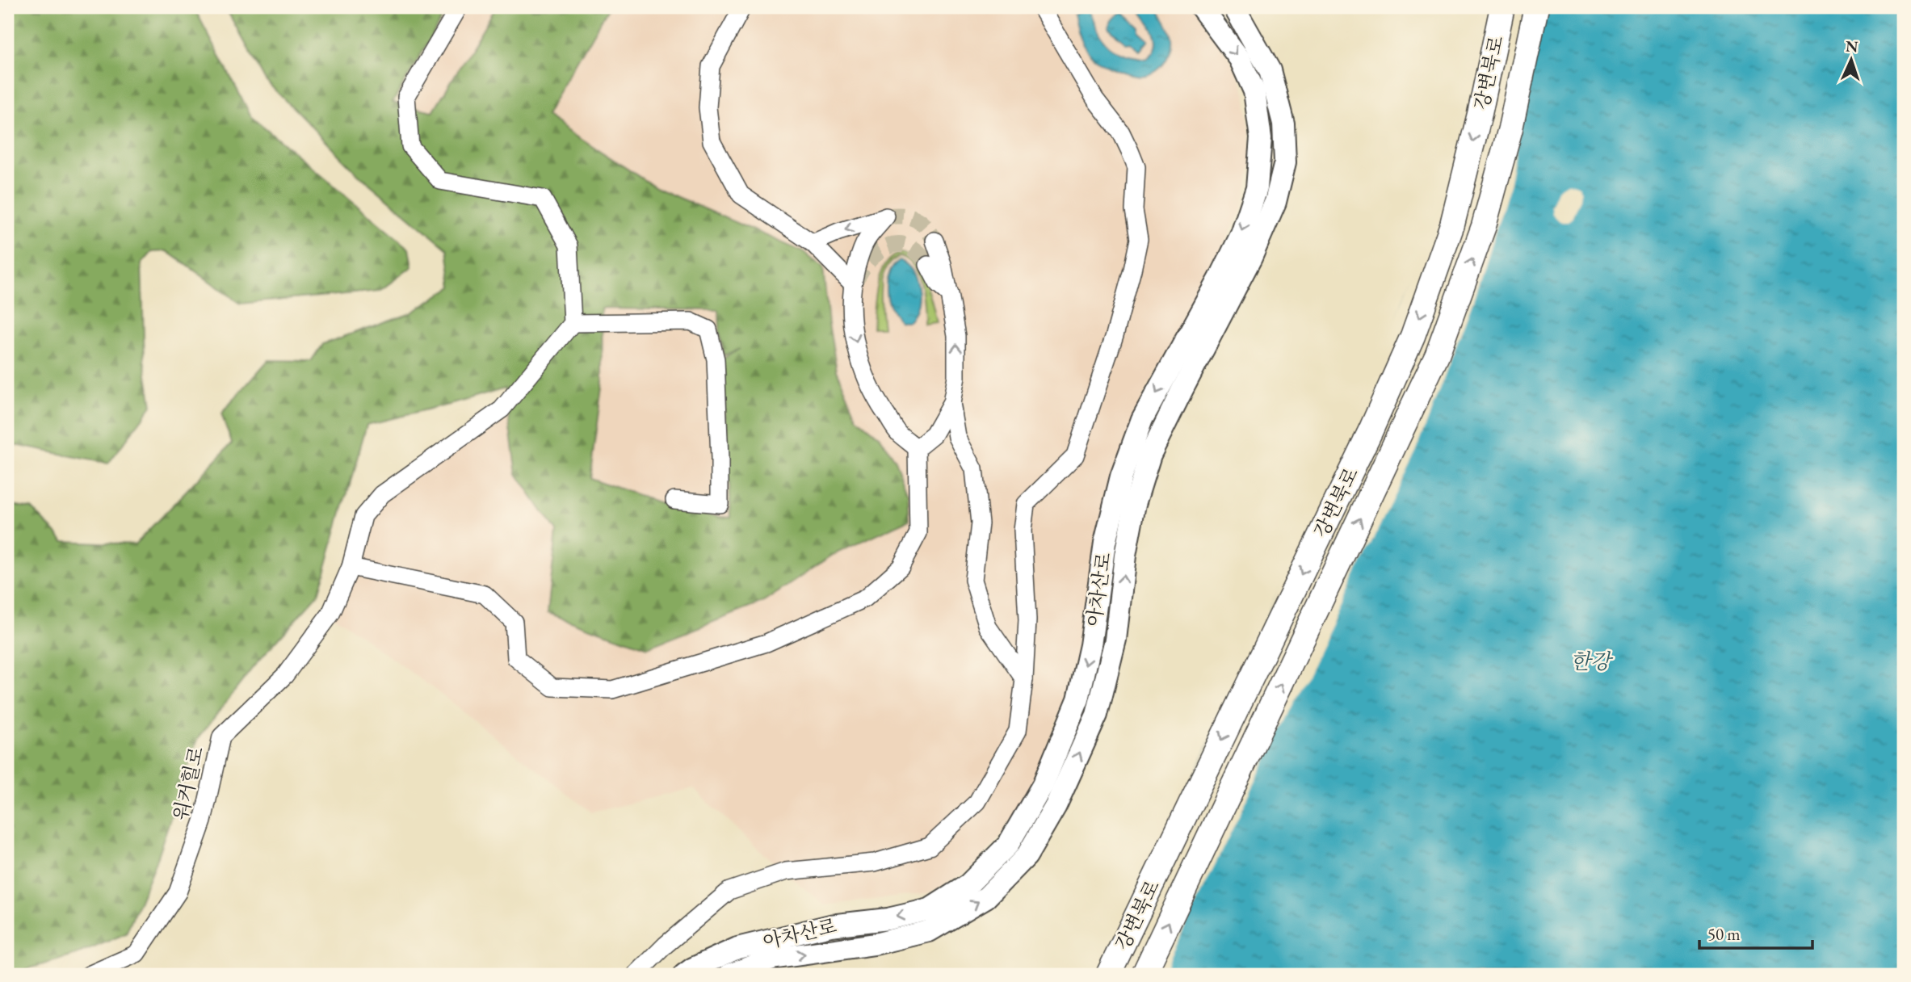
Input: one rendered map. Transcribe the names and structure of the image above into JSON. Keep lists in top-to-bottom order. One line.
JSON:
{"streets":{"highway":["강변북로"],"main road":["아차산로"],"street":["워커힐로"]},"water":["한강"],"scale_bar":"50 m","north":"top"}
